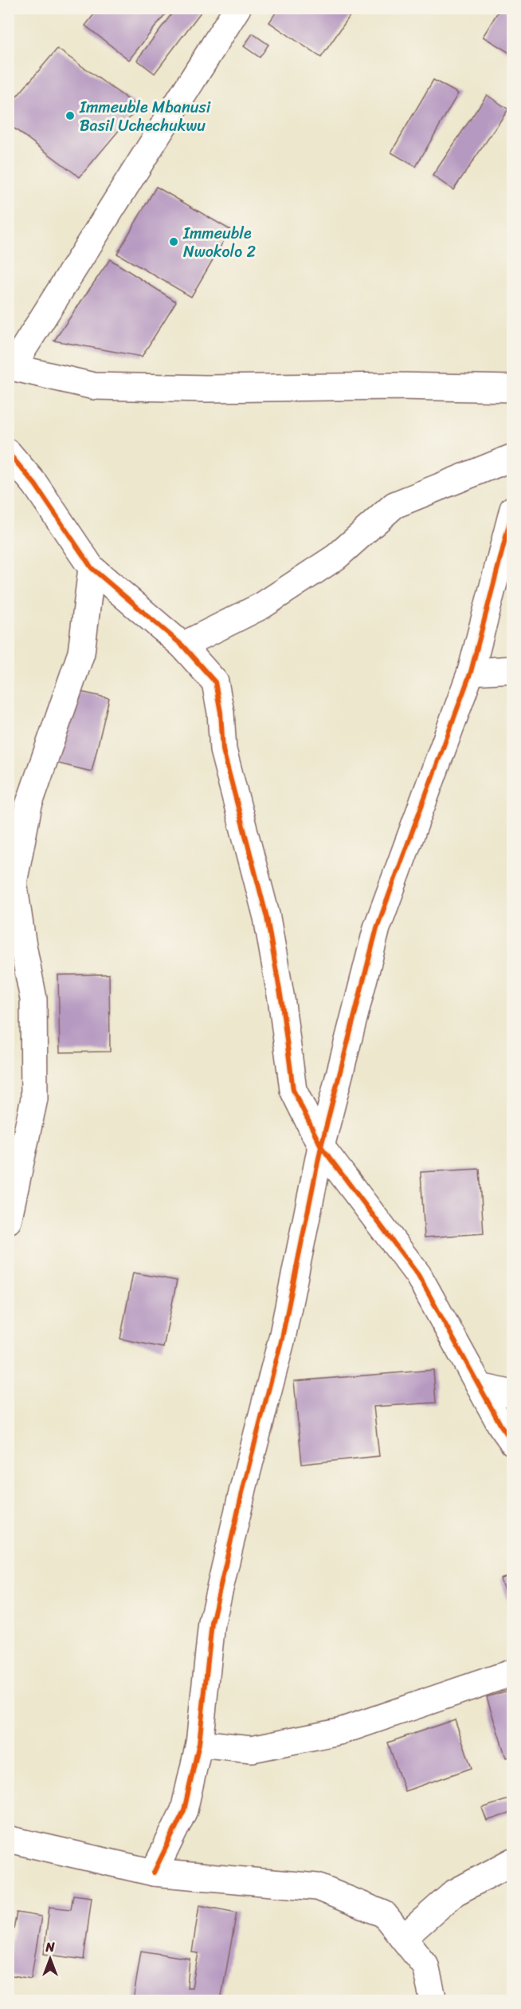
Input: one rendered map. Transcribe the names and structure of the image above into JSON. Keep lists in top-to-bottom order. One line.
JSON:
{"places":["Immeuble Mbanusi Basil Uchechukwu","Immeuble Nwokolo 2"],"north":"top"}
